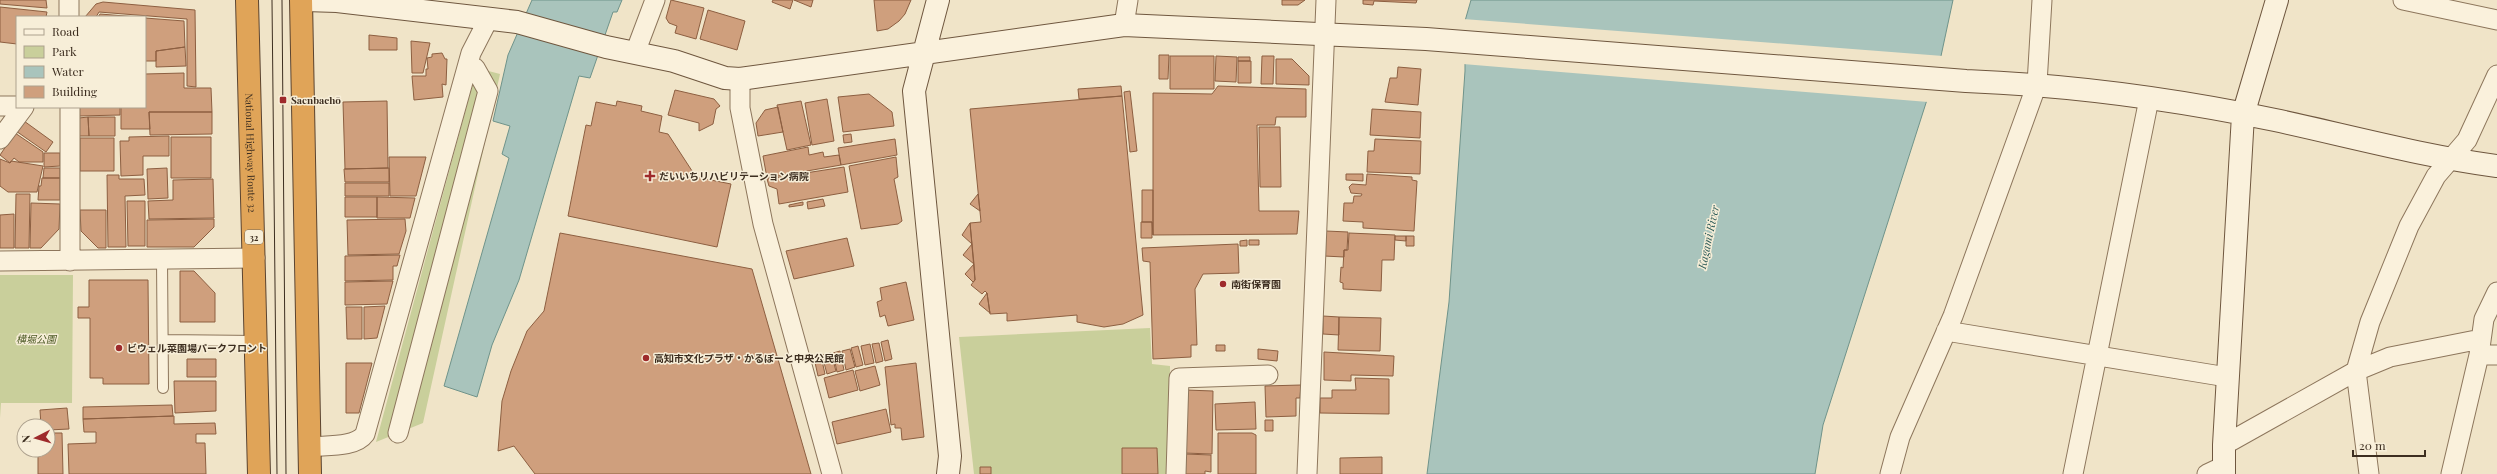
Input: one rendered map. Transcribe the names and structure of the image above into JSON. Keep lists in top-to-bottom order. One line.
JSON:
{"streets":{"highway":["National Highway Route 32","32"]},"water":["Kagami River"],"parks":["横堀公園"],"places":{"transit":["Saenbachō"],"health":["だいいちリハビリテーション病院"],"other":["南街保育園","ビウェル菜園場パークフロント","高知市文化プラザ・かるぽーと中央公民館"]},"legend":["Road","Park","Water","Building"],"scale_bar":"20 m","north":"left"}
